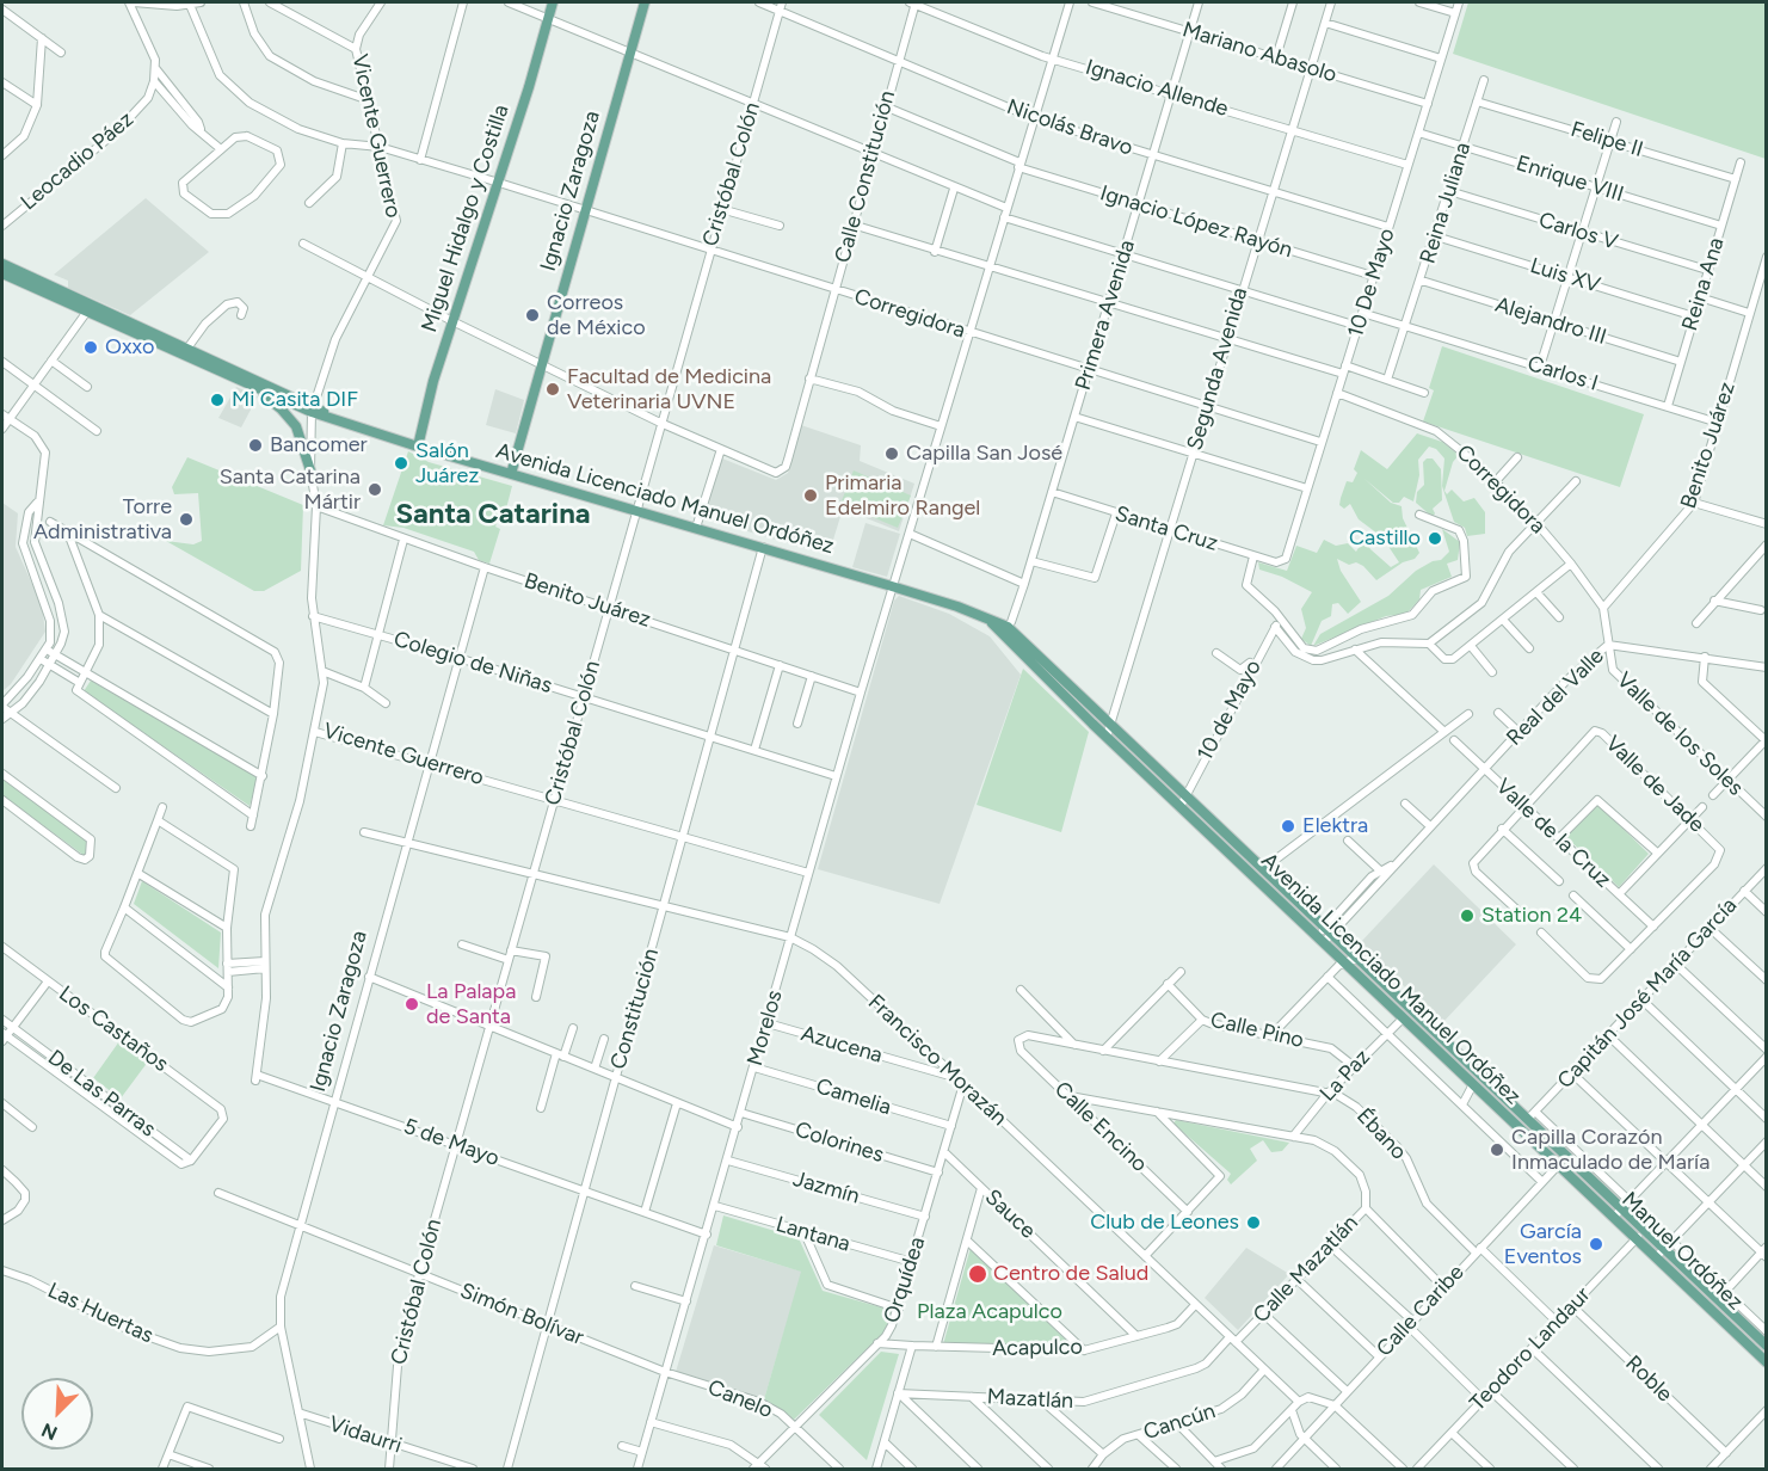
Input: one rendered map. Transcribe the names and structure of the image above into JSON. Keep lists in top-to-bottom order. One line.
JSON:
{"streets":{"main road":["Ignacio Zaragoza","Miguel Hidalgo y Costilla","Avenida Licenciado Manuel Ordóñez"],"street":["Mariano Abasolo","Ignacio Allende","Nicolás Bravo","Vicente Guerrero","Felipe II","Leocadio Páez","Cristóbal Colón","Calle Constitución","Enrique VIII","Reina Juliana","Ignacio López Rayón","Carlos V","Luis XV","10 De Mayo","Reina Ana","Corregidora","Primera Avenida","Alejandro III","Segunda Avenida","Carlos I","Benito Juárez","Santa Cruz","Colegio de Niñas","Real del Valle","10 de Mayo","Valle de los Soles","Valle de Jade","Valle de la Cruz","Capitán José María García","Constitución","Morelos","Los Castaños","Calle Pino","Azucena","Francisco Morazán","La Paz","De Las Parras","Camelia","Calle Encino","Ébano","5 de Mayo","Colorines","Jazmín","Sauce","Lantana","Manuel Ordóñez","Calle Mazatlán","Orquídea","Calle Caribe","Las Huertas","Simón Bolívar","Acapulco","Teodoro Landaur","Roble","Canelo","Mazatlán","Cancún","Vidaurri"]},"crossings":[["Mariano Abasolo","10 De Mayo"],["Mariano Abasolo","Primera Avenida"],["Mariano Abasolo","Segunda Avenida"],["Ignacio Allende","Calle Constitución"],["Ignacio Allende","10 De Mayo"],["Ignacio Allende","Primera Avenida"],["Ignacio Allende","Segunda Avenida"],["Ignacio Allende","Morelos"],["Nicolás Bravo","Cristóbal Colón"],["Nicolás Bravo","Calle Constitución"],["Nicolás Bravo","10 De Mayo"],["Nicolás Bravo","Primera Avenida"],["Nicolás Bravo","Segunda Avenida"],["Nicolás Bravo","Morelos"],["Vicente Guerrero","Cristóbal Colón"],["Vicente Guerrero","Ignacio Zaragoza"],["Vicente Guerrero","Corregidora"],["Vicente Guerrero","Benito Juárez"],["Vicente Guerrero","Avenida Licenciado Manuel Ordóñez"],["Vicente Guerrero","Colegio de Niñas"],["Vicente Guerrero","Constitución"],["Vicente Guerrero","Morelos"],["Felipe II","Reina Juliana"],["Felipe II","Reina Ana"],["Cristóbal Colón","Corregidora"],["Cristóbal Colón","Benito Juárez"],["Cristóbal Colón","Avenida Licenciado Manuel Ordóñez"],["Cristóbal Colón","Colegio de Niñas"],["Cristóbal Colón","Francisco Morazán"],["Cristóbal Colón","5 de Mayo"],["Cristóbal Colón","Simón Bolívar"],["Cristóbal Colón","Vidaurri"],["Calle Constitución","Ignacio López Rayón"],["Calle Constitución","Corregidora"],["Enrique VIII","Reina Juliana"],["Enrique VIII","10 De Mayo"],["Enrique VIII","Reina Ana"],["Ignacio Zaragoza","Corregidora"],["Ignacio Zaragoza","Benito Juárez"],["Ignacio Zaragoza","Avenida Licenciado Manuel Ordóñez"],["Ignacio Zaragoza","Colegio de Niñas"],["Ignacio Zaragoza","Francisco Morazán"],["Ignacio Zaragoza","5 de Mayo"],["Ignacio Zaragoza","Las Huertas"],["Ignacio Zaragoza","Simón Bolívar"],["Ignacio Zaragoza","Vidaurri"],["Reina Juliana","Carlos V"],["Reina Juliana","Luis XV"],["Reina Juliana","Alejandro III"],["Reina Juliana","Carlos I"],["Miguel Hidalgo y Costilla","Corregidora"],["Miguel Hidalgo y Costilla","Avenida Licenciado Manuel Ordóñez"],["Ignacio López Rayón","10 De Mayo"],["Ignacio López Rayón","Primera Avenida"],["Ignacio López Rayón","Segunda Avenida"],["Ignacio López Rayón","Morelos"],["Carlos V","Reina Ana"],["Luis XV","Reina Ana"],["10 De Mayo","Corregidora"],["10 De Mayo","Carlos I"],["10 De Mayo","Santa Cruz"],["10 De Mayo","10 de Mayo"],["Reina Ana","Alejandro III"],["Reina Ana","Carlos I"],["Corregidora","Primera Avenida"],["Corregidora","Segunda Avenida"],["Corregidora","Benito Juárez"],["Corregidora","Real del Valle"],["Corregidora","Valle de los Soles"],["Corregidora","Morelos"],["Primera Avenida","Avenida Licenciado Manuel Ordóñez"],["Primera Avenida","Santa Cruz"],["Segunda Avenida","Avenida Licenciado Manuel Ordóñez"],["Segunda Avenida","Santa Cruz"],["Carlos I","Benito Juárez"],["Benito Juárez","Constitución"],["Benito Juárez","Morelos"],["Avenida Licenciado Manuel Ordóñez","Real del Valle"],["Avenida Licenciado Manuel Ordóñez","10 de Mayo"],["Avenida Licenciado Manuel Ordóñez","Capitán José María García"],["Avenida Licenciado Manuel Ordóñez","Constitución"],["Avenida Licenciado Manuel Ordóñez","Morelos"],["Avenida Licenciado Manuel Ordóñez","La Paz"],["Avenida Licenciado Manuel Ordóñez","Manuel Ordóñez"],["Avenida Licenciado Manuel Ordóñez","Calle Caribe"],["Avenida Licenciado Manuel Ordóñez","Teodoro Landaur"],["Colegio de Niñas","Constitución"],["Colegio de Niñas","Morelos"],["Real del Valle","Valle de los Soles"],["Real del Valle","Valle de la Cruz"],["Valle de Jade","Valle de la Cruz"],["Capitán José María García","Manuel Ordóñez"],["Constitución","Francisco Morazán"],["Constitución","5 de Mayo"],["Constitución","Simón Bolívar"],["Morelos","Azucena"],["Morelos","Francisco Morazán"],["Morelos","Camelia"],["Morelos","5 de Mayo"],["Morelos","Colorines"],["Morelos","Jazmín"],["Morelos","Lantana"],["Morelos","Simón Bolívar"],["Morelos","Canelo"],["Los Castaños","De Las Parras"],["Calle Pino","La Paz"],["Azucena","Francisco Morazán"],["Azucena","Orquídea"],["Francisco Morazán","Calle Mazatlán"],["Francisco Morazán","Orquídea"],["Francisco Morazán","Acapulco"],["Francisco Morazán","Mazatlán"],["Francisco Morazán","Cancún"],["La Paz","Ébano"],["La Paz","Calle Mazatlán"],["Camelia","Orquídea"],["Calle Encino","Ébano"],["Ébano","Calle Caribe"],["Ébano","Teodoro Landaur"],["Colorines","Orquídea"],["Jazmín","Orquídea"],["Sauce","Orquídea"],["Sauce","Acapulco"],["Lantana","Orquídea"],["Calle Mazatlán","Mazatlán"],["Orquídea","Acapulco"],["Orquídea","Canelo"],["Simón Bolívar","Canelo"],["Teodoro Landaur","Roble"]],"districts":["Santa Catarina"],"parks":["Plaza Acapulco"],"places":["Correos de México","Oxxo","Facultad de Medicina Veterinaria UVNE","Mi Casita DIF","Bancomer","Capilla San José","Salón Juárez","Santa Catarina Mártir","Primaria Edelmiro Rangel","Torre Administrativa","Castillo","Elektra","Station 24","La Palapa de Santa","Capilla Corazón Inmaculado de María","Club de Leones","García Eventos","Centro de Salud"],"north":"bottom left"}
